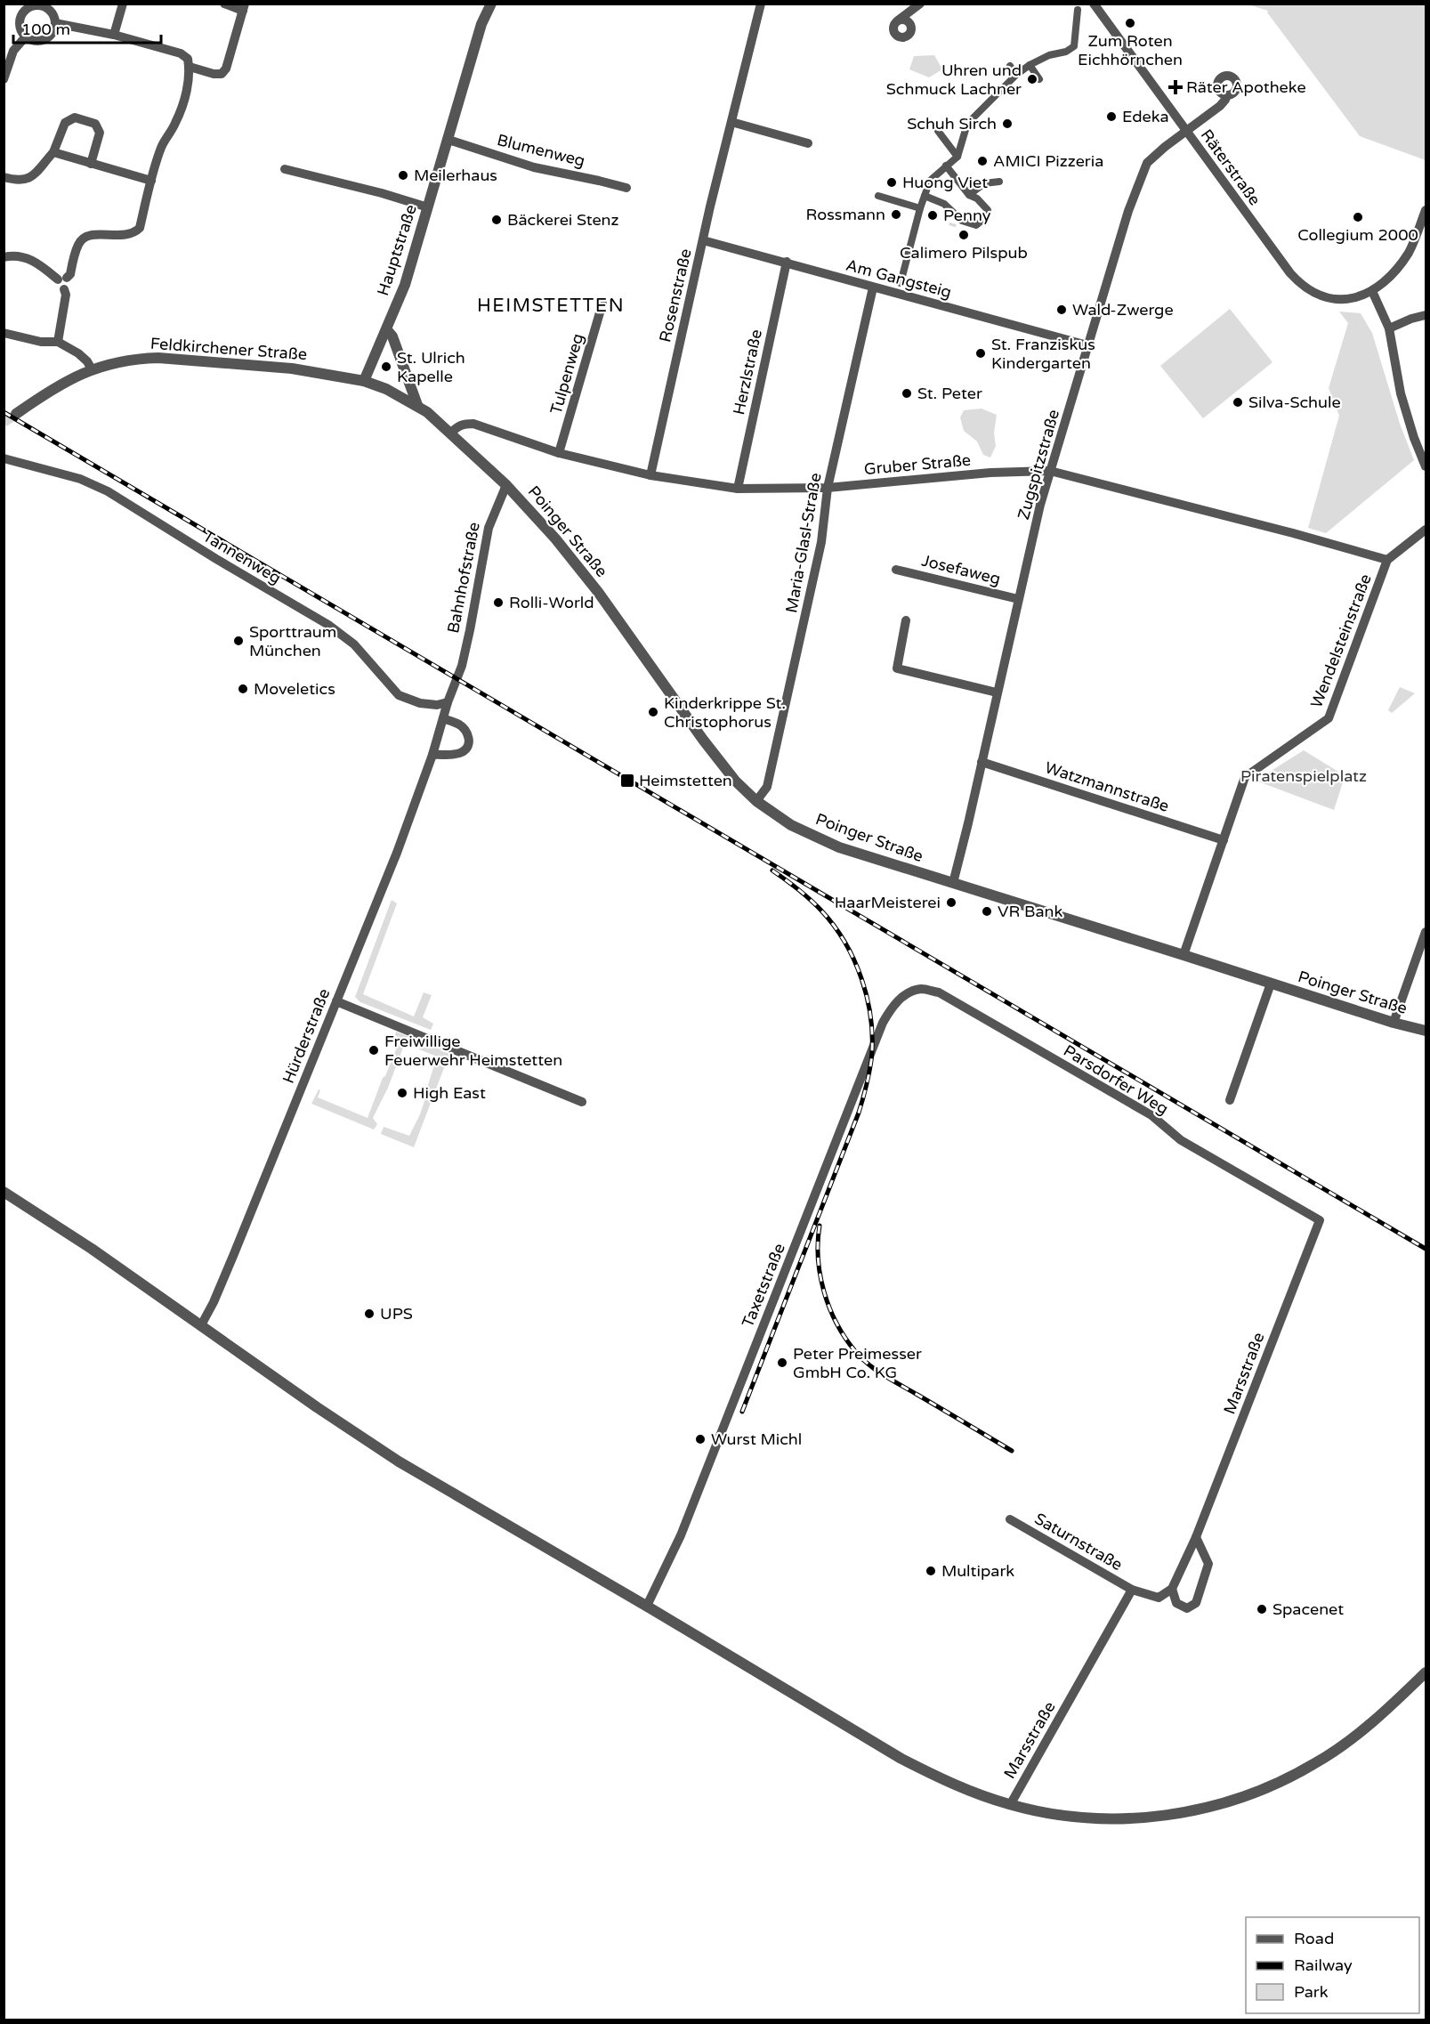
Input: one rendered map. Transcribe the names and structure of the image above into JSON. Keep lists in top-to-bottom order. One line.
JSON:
{"streets":{"street":["Blumenweg","Räterstraße","Hauptstraße","Am Gangsteig","Rosenstraße","Feldkirchener Straße","Herzlstraße","Tulpenweg","Gruber Straße","Zugspitzstraße","Poinger Straße","Maria-Glasl-Straße","Tannenweg","Josefaweg","Bahnhofstraße","Wendelsteinstraße","Watzmannstraße","Hürderstraße","Parsdorfer Weg","Taxetstraße","Marsstraße","Saturnstraße"]},"crossings":[["Blumenweg","Hauptstraße"],["Räterstraße","Zugspitzstraße"],["Hauptstraße","Feldkirchener Straße"],["Am Gangsteig","Rosenstraße"],["Am Gangsteig","Herzlstraße"],["Am Gangsteig","Zugspitzstraße"],["Am Gangsteig","Maria-Glasl-Straße"],["Rosenstraße","Gruber Straße"],["Herzlstraße","Gruber Straße"],["Tulpenweg","Gruber Straße"],["Gruber Straße","Zugspitzstraße"],["Gruber Straße","Maria-Glasl-Straße"],["Gruber Straße","Wendelsteinstraße"],["Zugspitzstraße","Poinger Straße"],["Zugspitzstraße","Josefaweg"],["Zugspitzstraße","Watzmannstraße"],["Poinger Straße","Maria-Glasl-Straße"],["Poinger Straße","Bahnhofstraße"],["Poinger Straße","Wendelsteinstraße"],["Tannenweg","Bahnhofstraße"],["Tannenweg","Hürderstraße"],["Bahnhofstraße","Hürderstraße"],["Wendelsteinstraße","Watzmannstraße"],["Parsdorfer Weg","Taxetstraße"],["Parsdorfer Weg","Marsstraße"],["Marsstraße","Saturnstraße"]],"districts":["HEIMSTETTEN"],"parks":["Piratenspielplatz"],"places":{"other":["Zum Roten Eichhörnchen","Uhren und Schmuck Lachner","Edeka","Schuh Sirch","AMICI Pizzeria","Meilerhaus","Huong Viet","Rossmann","Penny","Collegium 2000","Bäckerei Stenz","Calimero Pilspub","Wald-Zwerge","St. Franziskus Kindergarten","St. Ulrich Kapelle","St. Peter","Silva-Schule","Rolli-World","Sporttraum München","Moveletics","Kinderkrippe St. Christophorus","HaarMeisterei","VR Bank","Freiwillige Feuerwehr Heimstetten","High East","UPS","Peter Preimesser GmbH Co. KG","Wurst Michl","Multipark","Spacenet"],"health":["Räter Apotheke"],"transit":["Heimstetten"]},"legend":["Road","Railway","Park"],"scale_bar":"100 m"}
